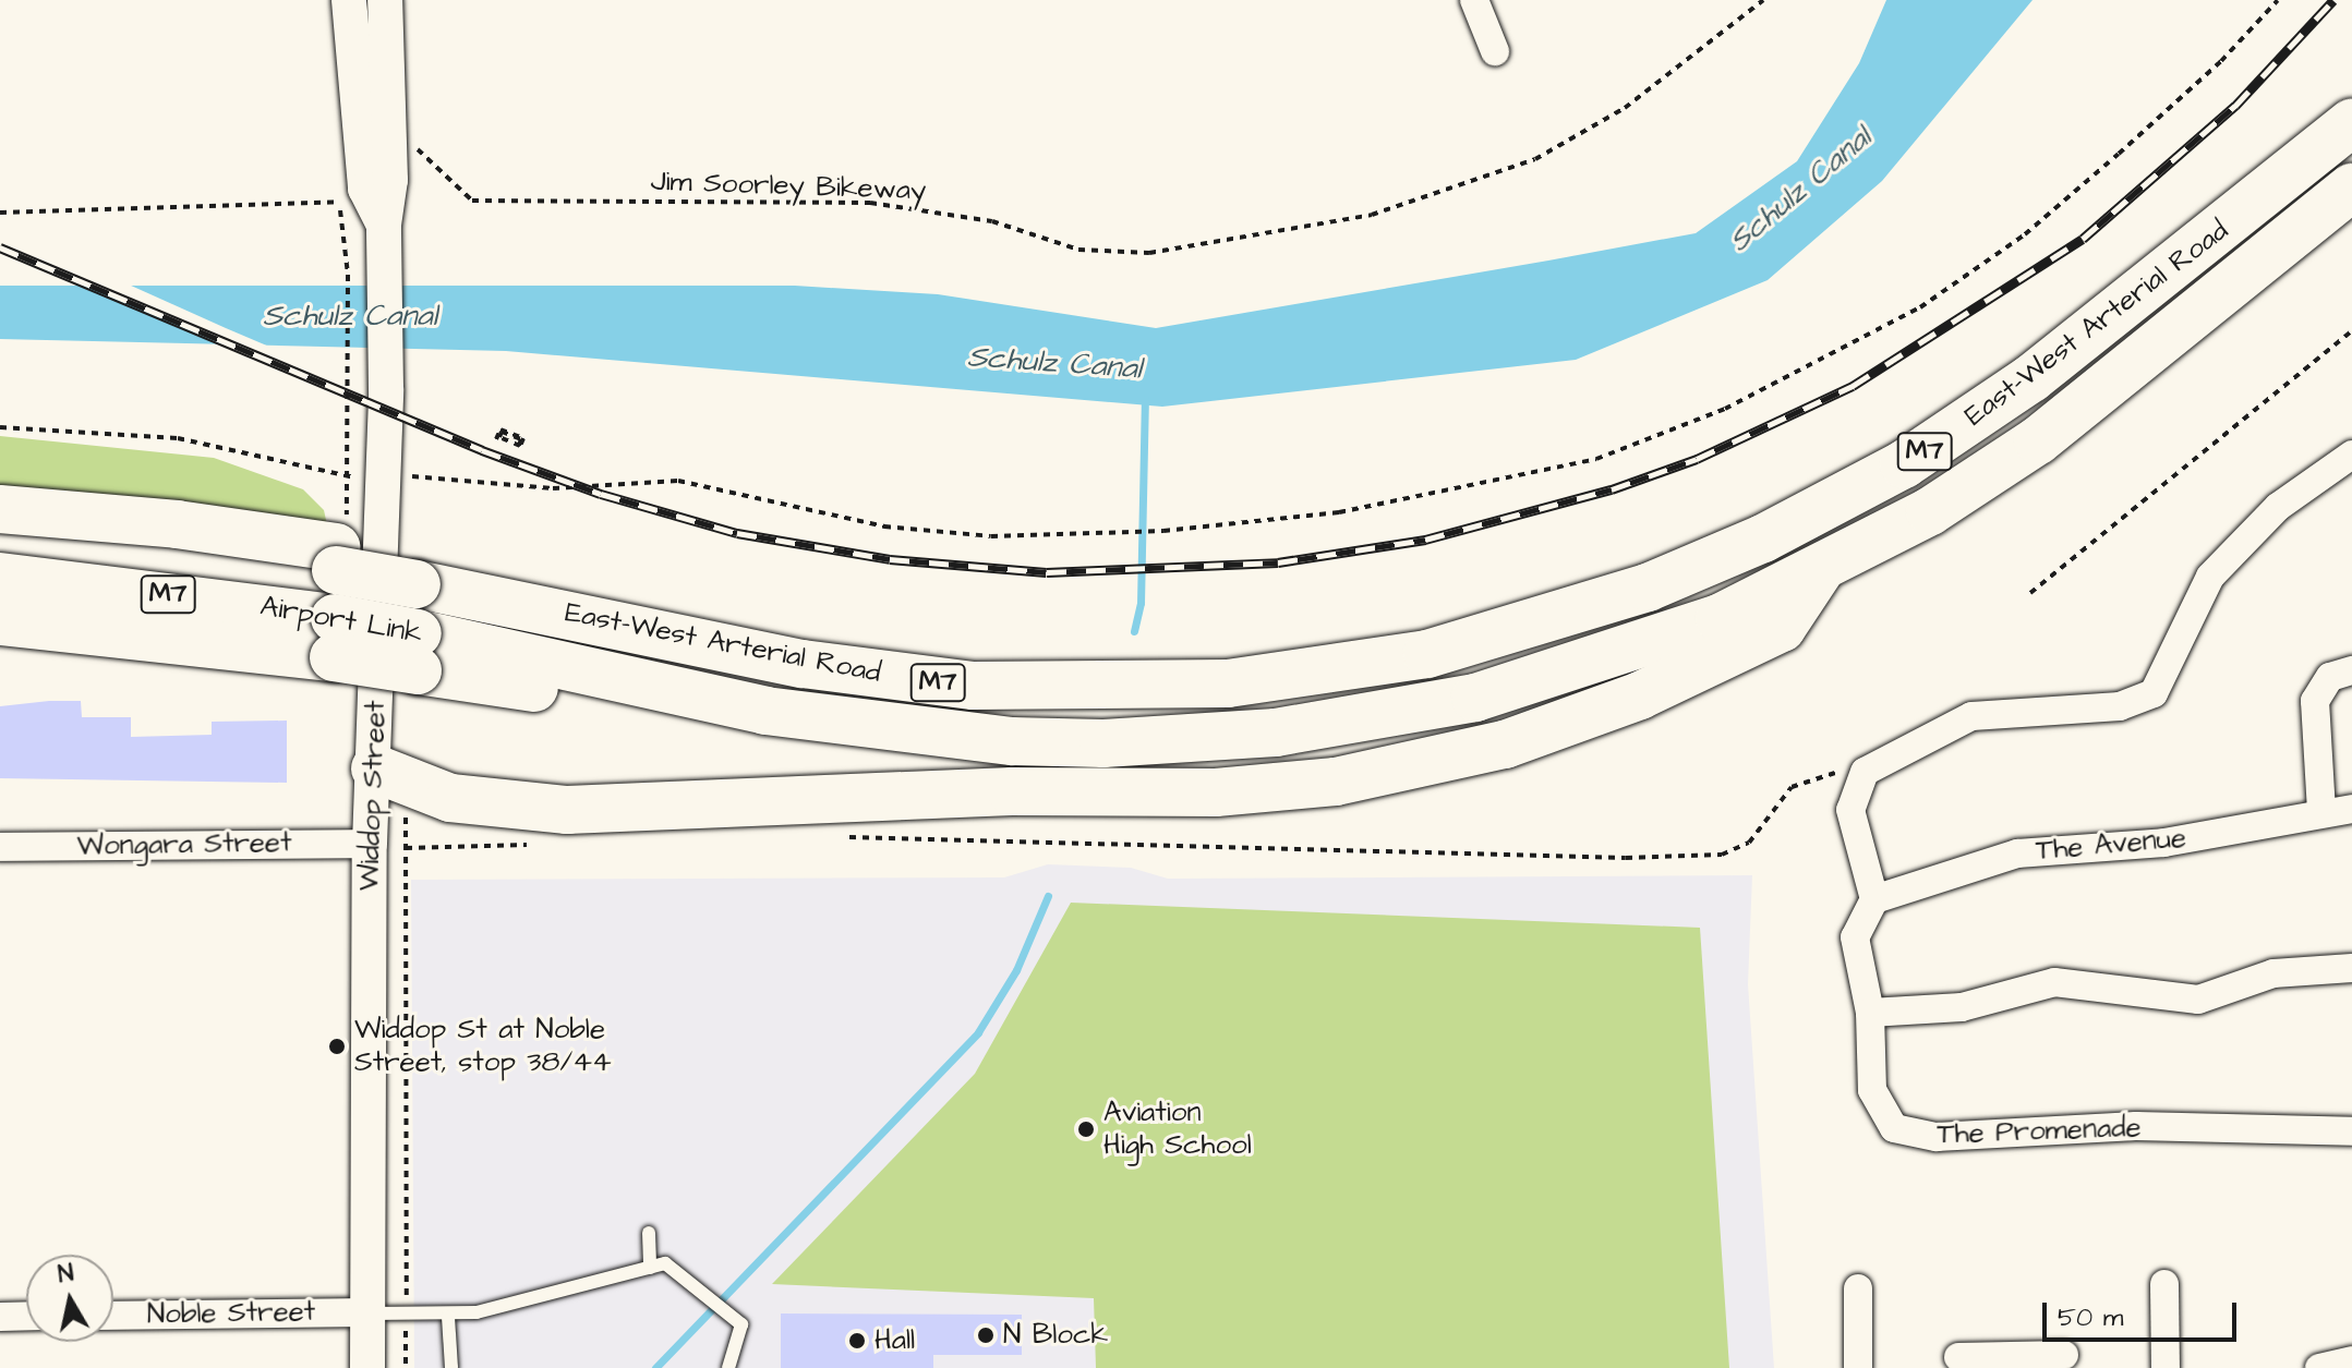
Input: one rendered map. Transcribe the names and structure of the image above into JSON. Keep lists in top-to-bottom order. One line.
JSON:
{"streets":{"highway":["East-West Arterial Road","M7","Airport Link"],"street":["Widdop Street","Wongara Street","The Avenue","The Promenade","Noble Street"],"path":["Jim Soorley Bikeway"]},"crossings":[["East-West Arterial Road","Airport Link"],["Widdop Street","Wongara Street"],["Widdop Street","Noble Street"],["The Avenue","The Promenade"]],"water":["Schulz Canal"],"places":["Widdop St at Noble Street, stop 38/44","Aviation High School","N Block","Hall"],"scale_bar":"50 m","north":"top"}
